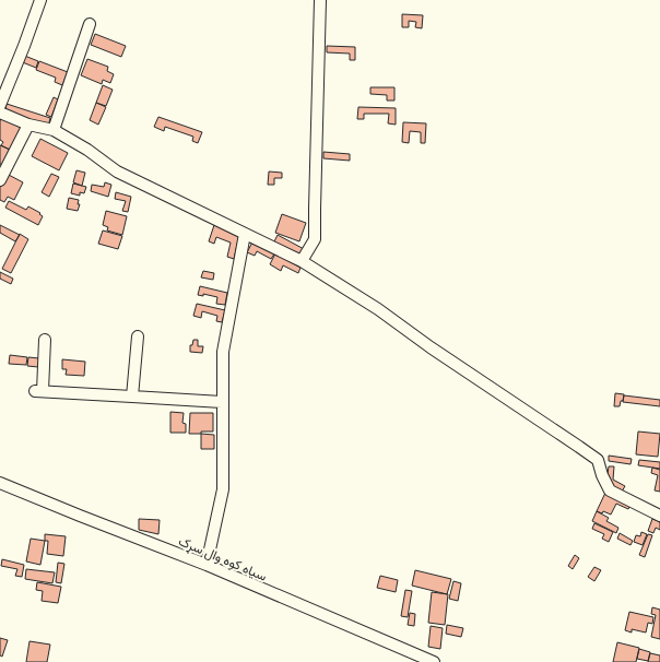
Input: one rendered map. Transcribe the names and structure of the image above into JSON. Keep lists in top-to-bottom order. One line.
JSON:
{"streets":{"street":["سیاه کوه وال سړک"]}}
